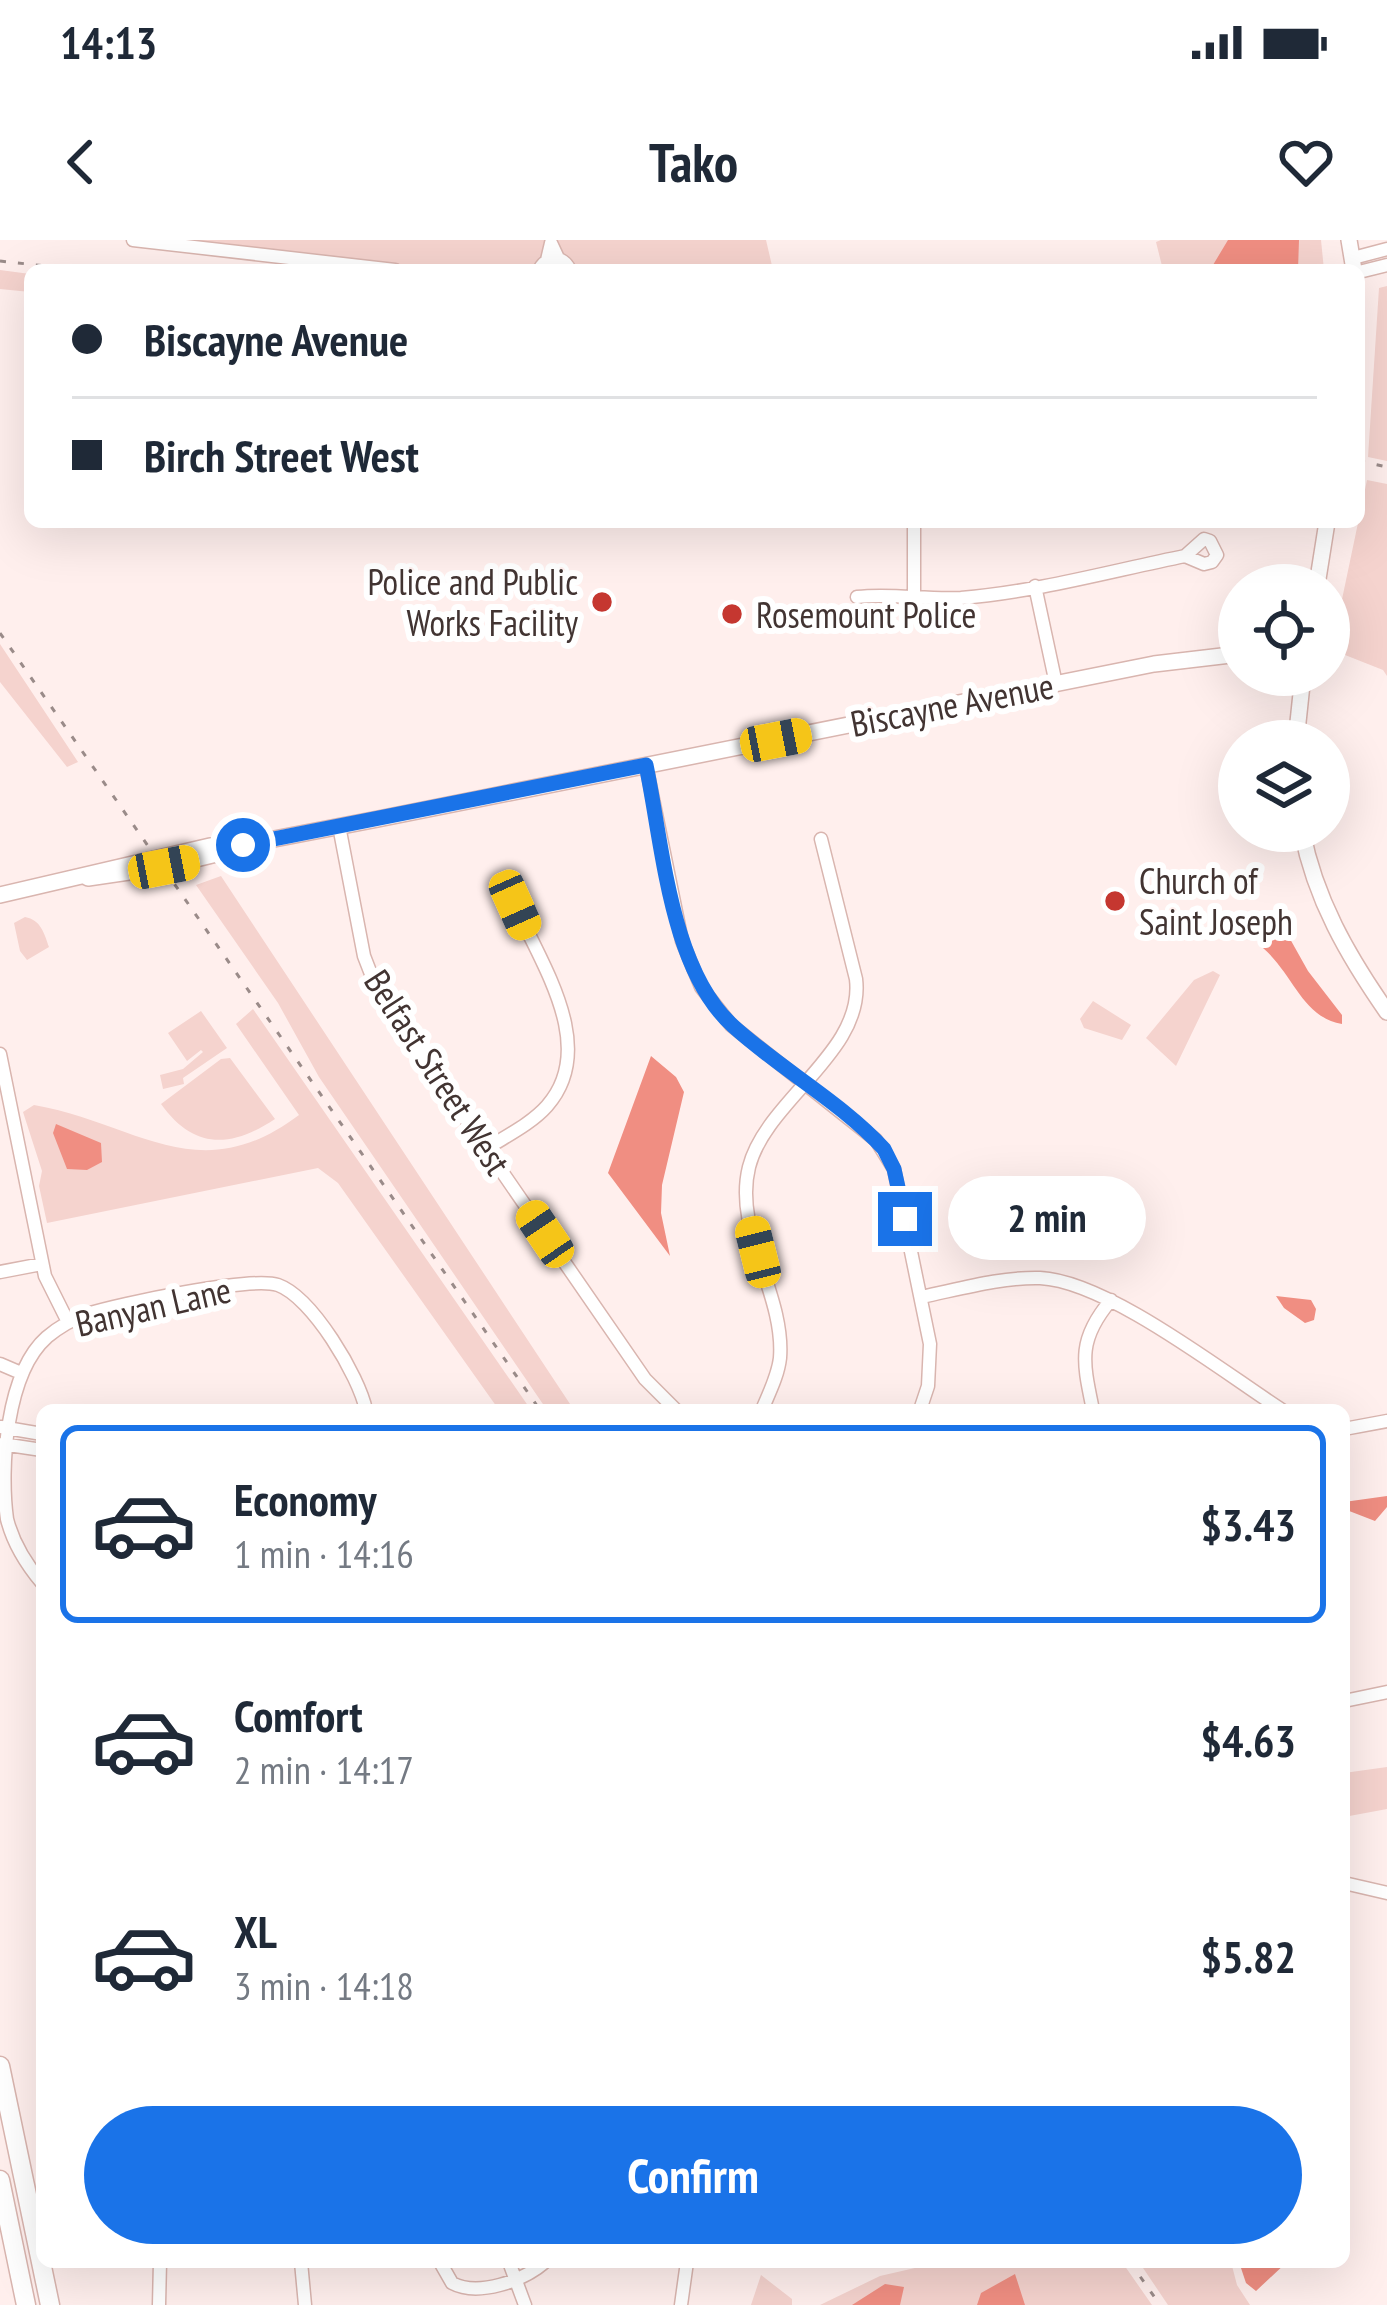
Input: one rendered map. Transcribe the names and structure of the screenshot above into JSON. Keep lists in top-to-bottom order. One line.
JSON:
{"streets":{"street":["Biscayne Avenue","Belfast Street West","Banyan Lane"]},"crossings":[["Biscayne Avenue","Belfast Street West"]],"places":["Police and Public Works Facility","Rosemount Police","Church of Saint Joseph"],"page":{"status":"14:13","header":"Tako","banner":["Biscayne Avenue","Birch Street West"],"bubble":"2 min","list":[{"name":"Economy","note":"1 min · 14:16","value":"$3.43"},{"name":"Comfort","note":"2 min · 14:17","value":"$4.63"},{"name":"XL","note":"3 min · 14:18","value":"$5.82"}],"buttons":"Confirm"}}
